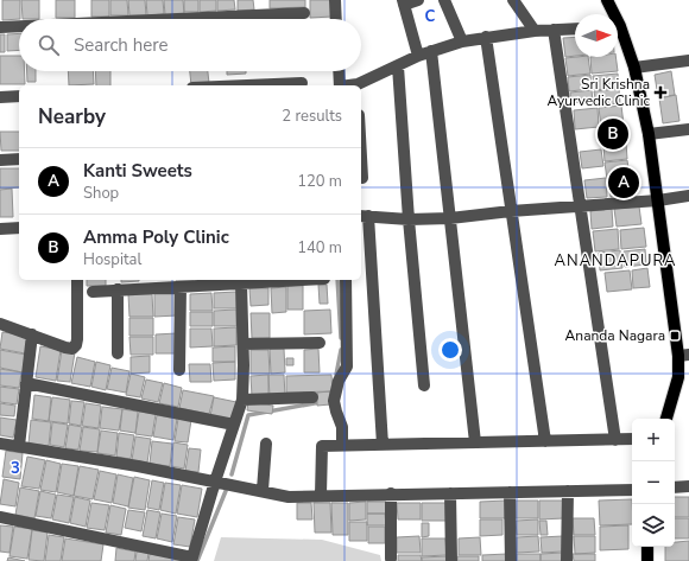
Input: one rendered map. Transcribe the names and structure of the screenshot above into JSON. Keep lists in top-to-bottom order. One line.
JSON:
{"districts":["ANANDAPURA"],"places":{"health":["Sri Krishna Ayurvedic Clinic"],"transit":["Ananda Nagara"]},"north":"right","page":{"search":"Search here","heading":["Nearby","2 results"],"pins":["B","A"],"list":[{"mark":"A","name":"Kanti Sweets","note":"Shop","value":"120 m"},{"mark":"B","name":"Amma Poly Clinic","note":"Hospital","value":"140 m"}],"map_buttons":["+","−"]},"grid":{"columns":["C"],"rows":["3"]}}
